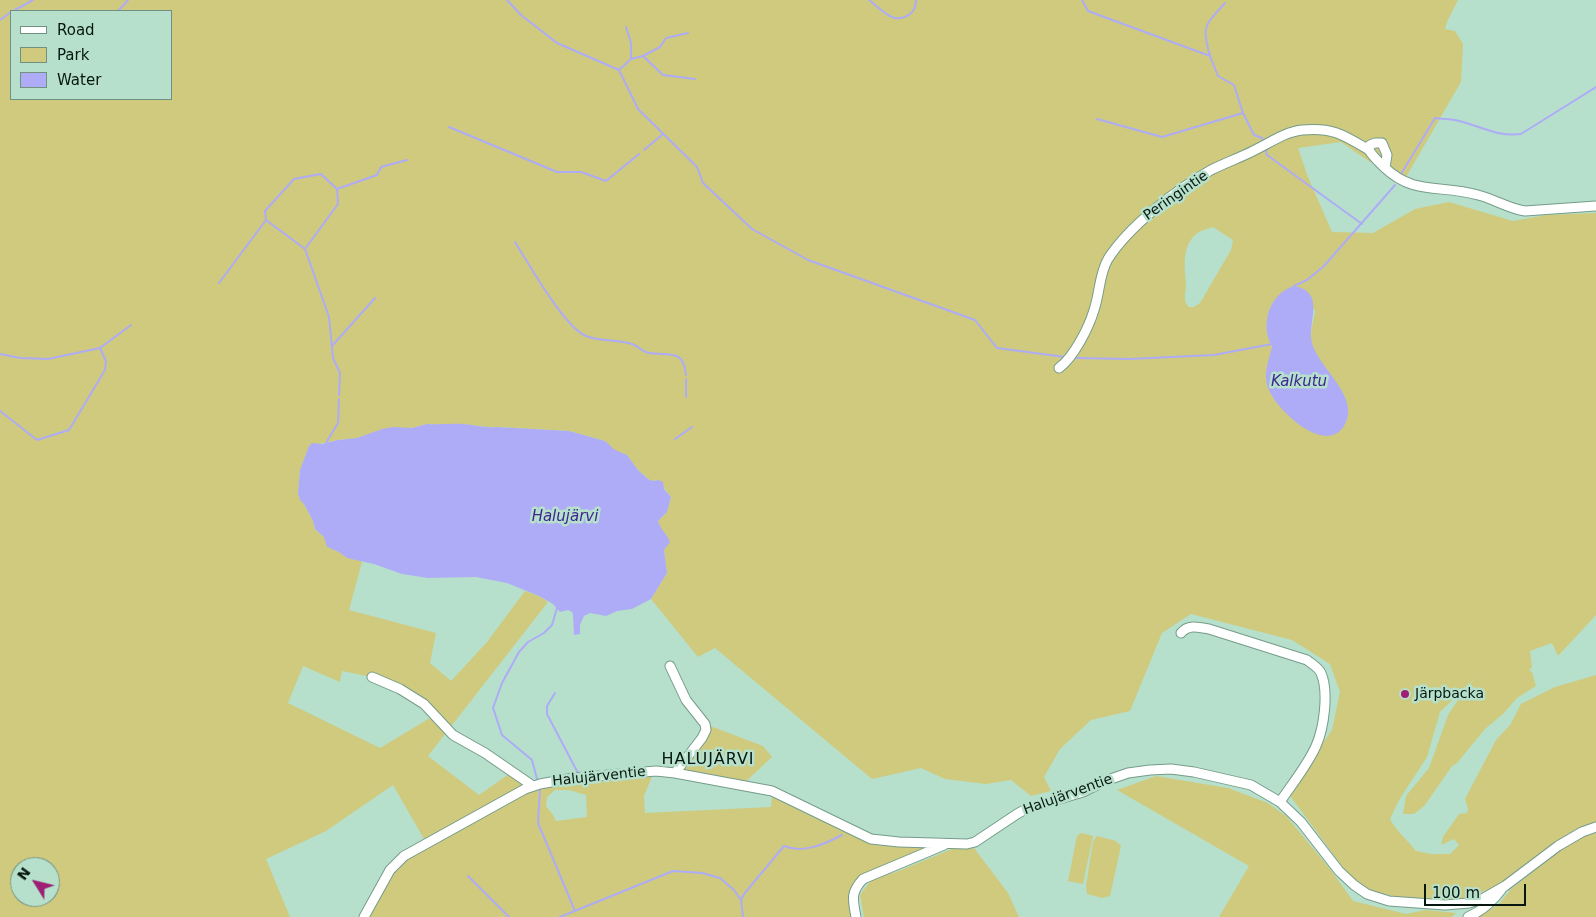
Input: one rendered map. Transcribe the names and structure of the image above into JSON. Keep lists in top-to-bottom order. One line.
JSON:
{"streets":{"street":["Peringintie","Halujärventie"]},"districts":["HALUJÄRVI"],"water":["Kalkutu","Halujärvi"],"places":["Järpbacka"],"legend":["Road","Park","Water"],"scale_bar":"100 m","north":"top left"}
